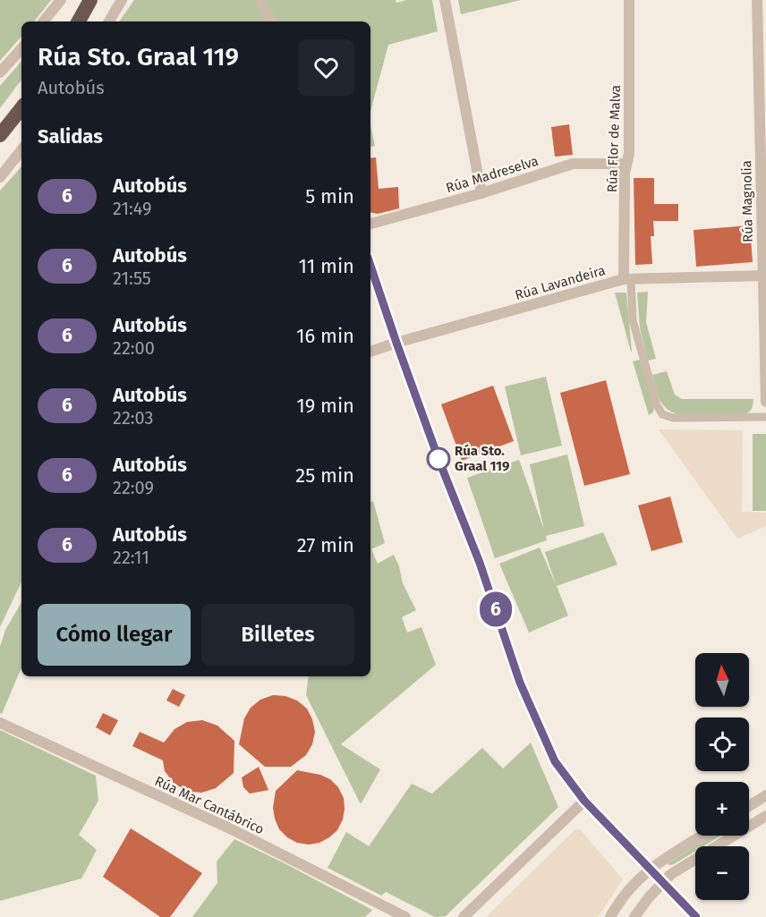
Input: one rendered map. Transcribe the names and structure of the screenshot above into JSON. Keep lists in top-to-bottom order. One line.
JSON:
{"streets":{"street":["Rúa Flor de Malva","Rúa Madreselva","Rúa Magnolia","Rúa Lavandeira","Rúa Mar Cantábrico"]},"crossings":[["Rúa Flor de Malva","Rúa Madreselva"],["Rúa Flor de Malva","Rúa Lavandeira"],["Rúa Magnolia","Rúa Lavandeira"]],"places":["Rúa Sto. Graal 119"],"lines":["bus line 6"],"north":"top","page":{"on_map":"6","heading":[["Rúa Sto. Graal 119","Autobús"],"Salidas"],"list":[{"mark":"6","name":"Autobús","note":"21:49","value":"5 min"},{"mark":"6","name":"Autobús","note":"21:55","value":"11 min"},{"mark":"6","name":"Autobús","note":"22:00","value":"16 min"},{"mark":"6","name":"Autobús","note":"22:03","value":"19 min"},{"mark":"6","name":"Autobús","note":"22:09","value":"25 min"},{"mark":"6","name":"Autobús","note":"22:11","value":"27 min"}],"buttons":["Cómo llegar","Billetes"],"map_buttons":["+","−"]}}
